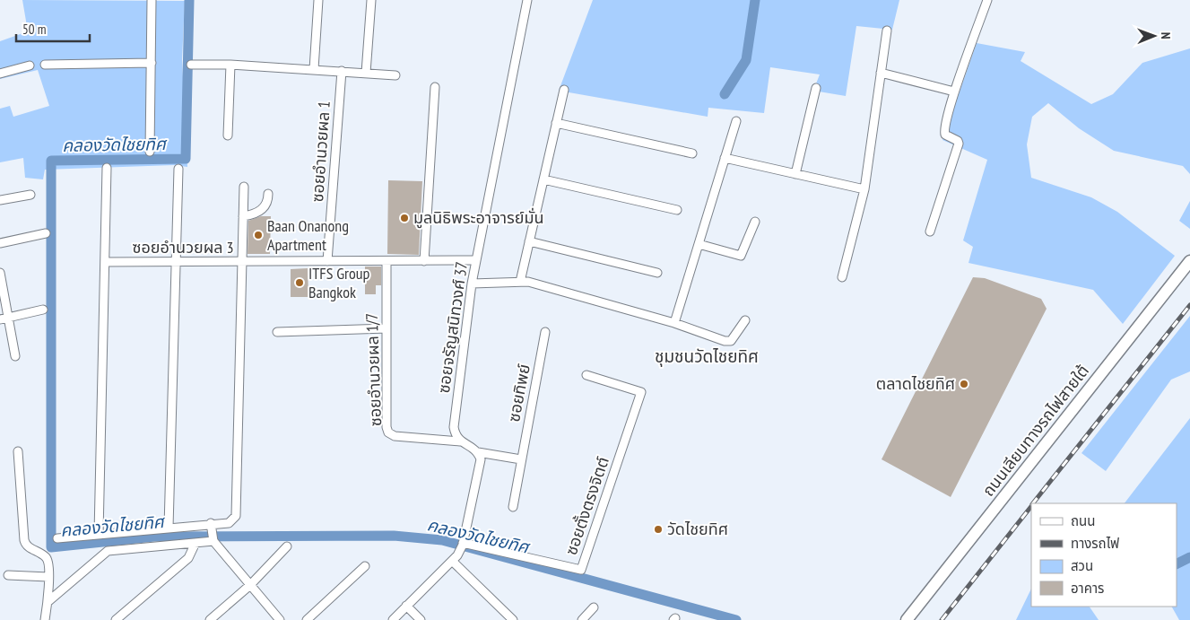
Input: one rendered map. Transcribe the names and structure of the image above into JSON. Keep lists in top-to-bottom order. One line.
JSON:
{"streets":{"main road":["ถนนเลียบทางรถไฟสายใต้"],"street":["ซอยอำนวยผล 1","ซอยอำนวยผล 3","ซอยจรัญสนิทวงศ์ 37","ซอยอำนวยผล 1/7","ซอยทิพย์","ซอยตั้งตรงจิตต์"]},"crossings":[["ซอยอำนวยผล 1","ซอยอำนวยผล 3"],["ซอยอำนวยผล 3","ซอยจรัญสนิทวงศ์ 37"],["ซอยอำนวยผล 3","ซอยอำนวยผล 1/7"],["ซอยจรัญสนิทวงศ์ 37","ซอยอำนวยผล 1/7"]],"districts":["ชุมชนวัดไชยทิศ"],"water":["คลองวัดไชยทิศ"],"places":["มูลนิธิพระอาจารย์มั่น","Baan Onanong Apartment","ITFS Group Bangkok","ตลาดไชยทิศ","วัดไชยทิศ"],"legend":["ถนน","ทางรถไฟ","สวน","อาคาร"],"scale_bar":"50 m","north":"right"}
